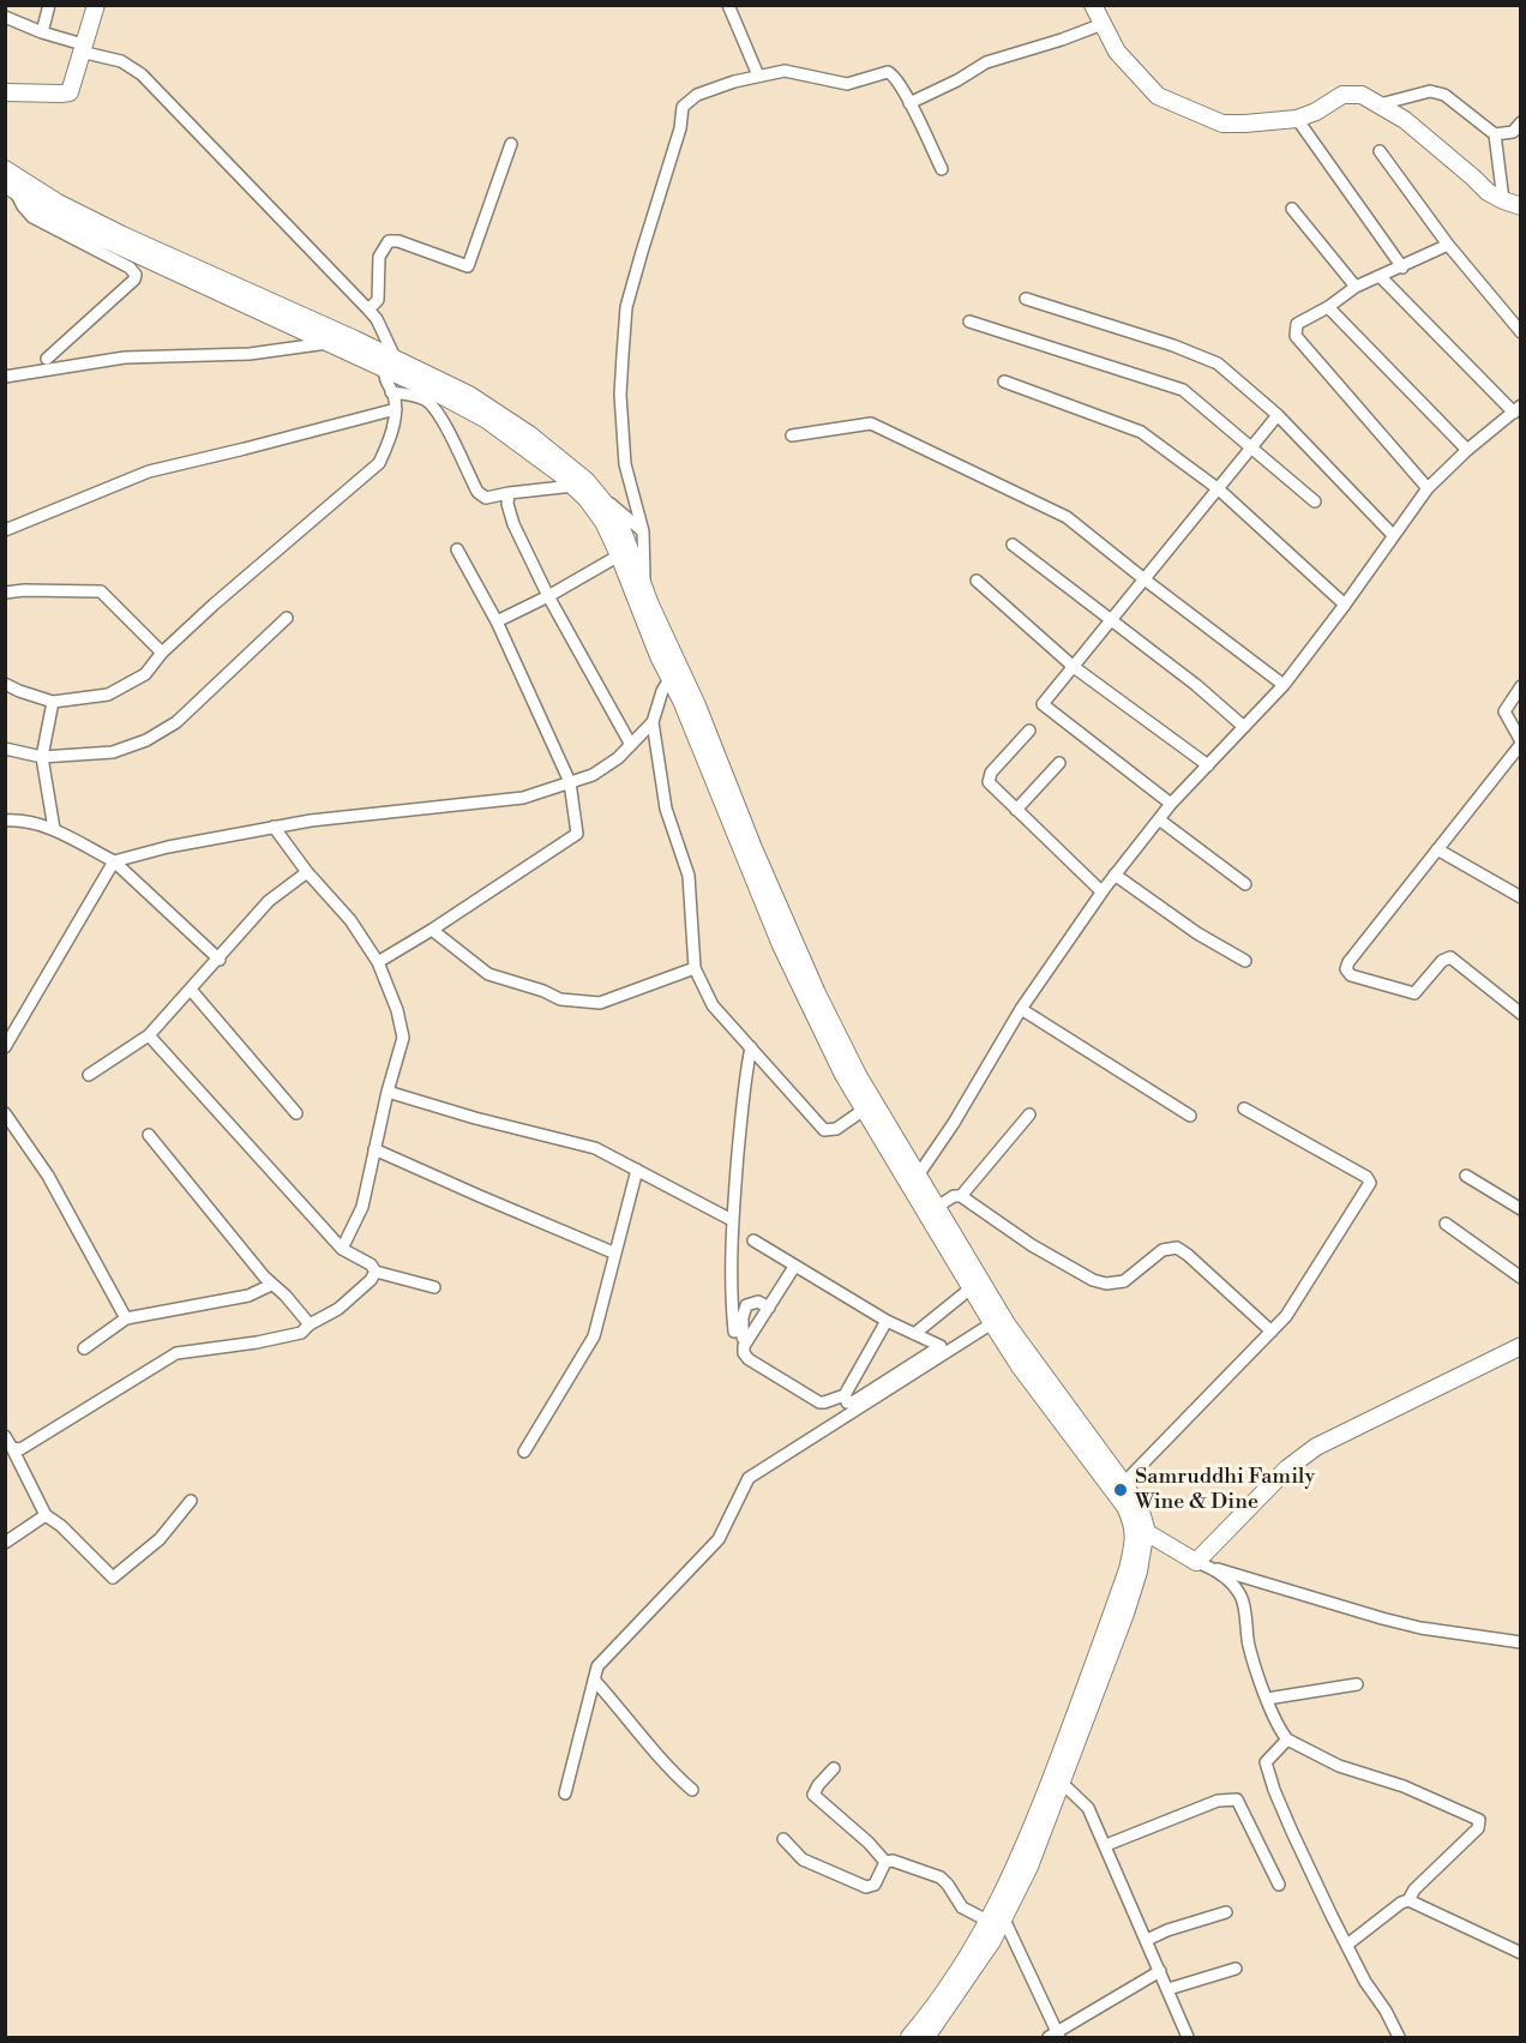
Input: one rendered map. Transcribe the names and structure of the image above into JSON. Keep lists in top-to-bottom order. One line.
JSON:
{"places":["Samruddhi Family Wine & Dine"]}
